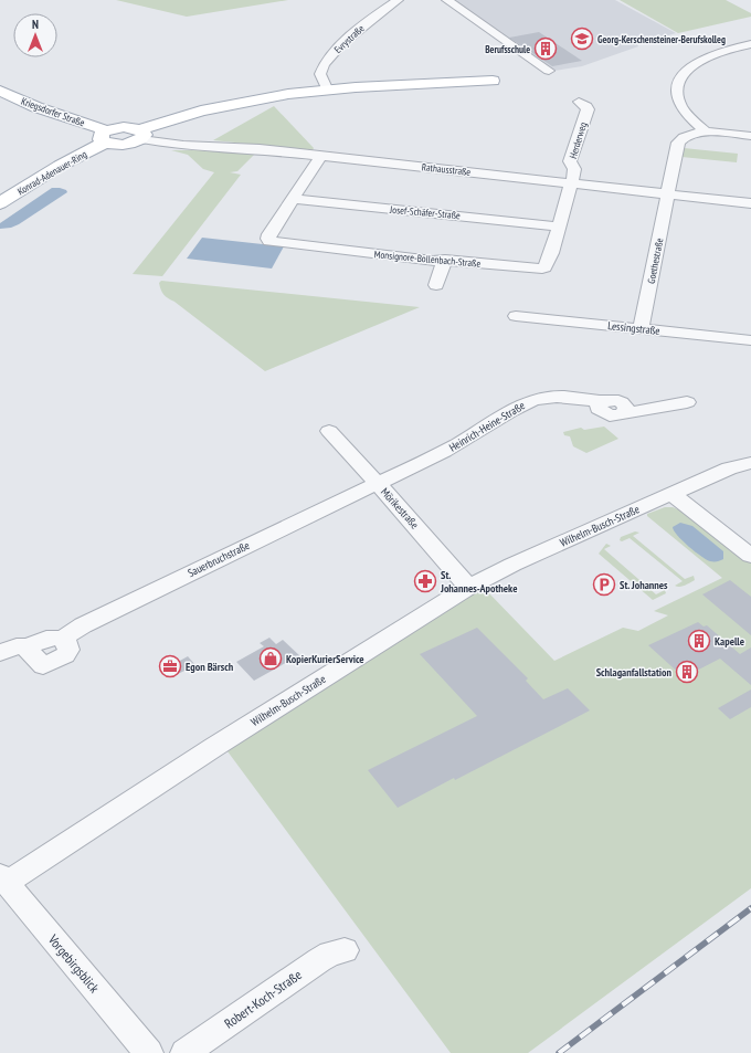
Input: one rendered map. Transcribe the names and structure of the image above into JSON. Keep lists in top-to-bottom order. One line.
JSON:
{"streets":{"main road":["Kriegsdorfer Straße","Konrad-Adenauer-Ring"],"street":["Evrystraße","Herderweg","Rathausstraße","Josef-Schäfer-Straße","Monsignore-Bollenbach-Straße","Goethestraße","Lessingstraße","Heinrich-Heine-Straße","Mörikestraße","Wilhelm-Busch-Straße","Sauerbruchstraße","Vorgebirgsblick","Robert-Koch-Straße"]},"crossings":[["Kriegsdorfer Straße","Konrad-Adenauer-Ring"],["Herderweg","Rathausstraße"],["Herderweg","Monsignore-Bollenbach-Straße"],["Rathausstraße","Monsignore-Bollenbach-Straße"],["Rathausstraße","Goethestraße"],["Josef-Schäfer-Straße","Monsignore-Bollenbach-Straße"],["Goethestraße","Lessingstraße"],["Heinrich-Heine-Straße","Mörikestraße"],["Heinrich-Heine-Straße","Sauerbruchstraße"],["Mörikestraße","Wilhelm-Busch-Straße"],["Mörikestraße","Sauerbruchstraße"],["Wilhelm-Busch-Straße","Vorgebirgsblick"]],"places":{"school or university":["Georg-Kerschensteiner-Berufskolleg"],"building":["Berufsschule","Kapelle","Schlaganfallstation"],"pharmacy":["St. Johannes-Apotheke"],"parking":["St. Johannes"],"shop":["KopierKurierService"],"office":["Egon Bärsch"]},"north":"top"}
